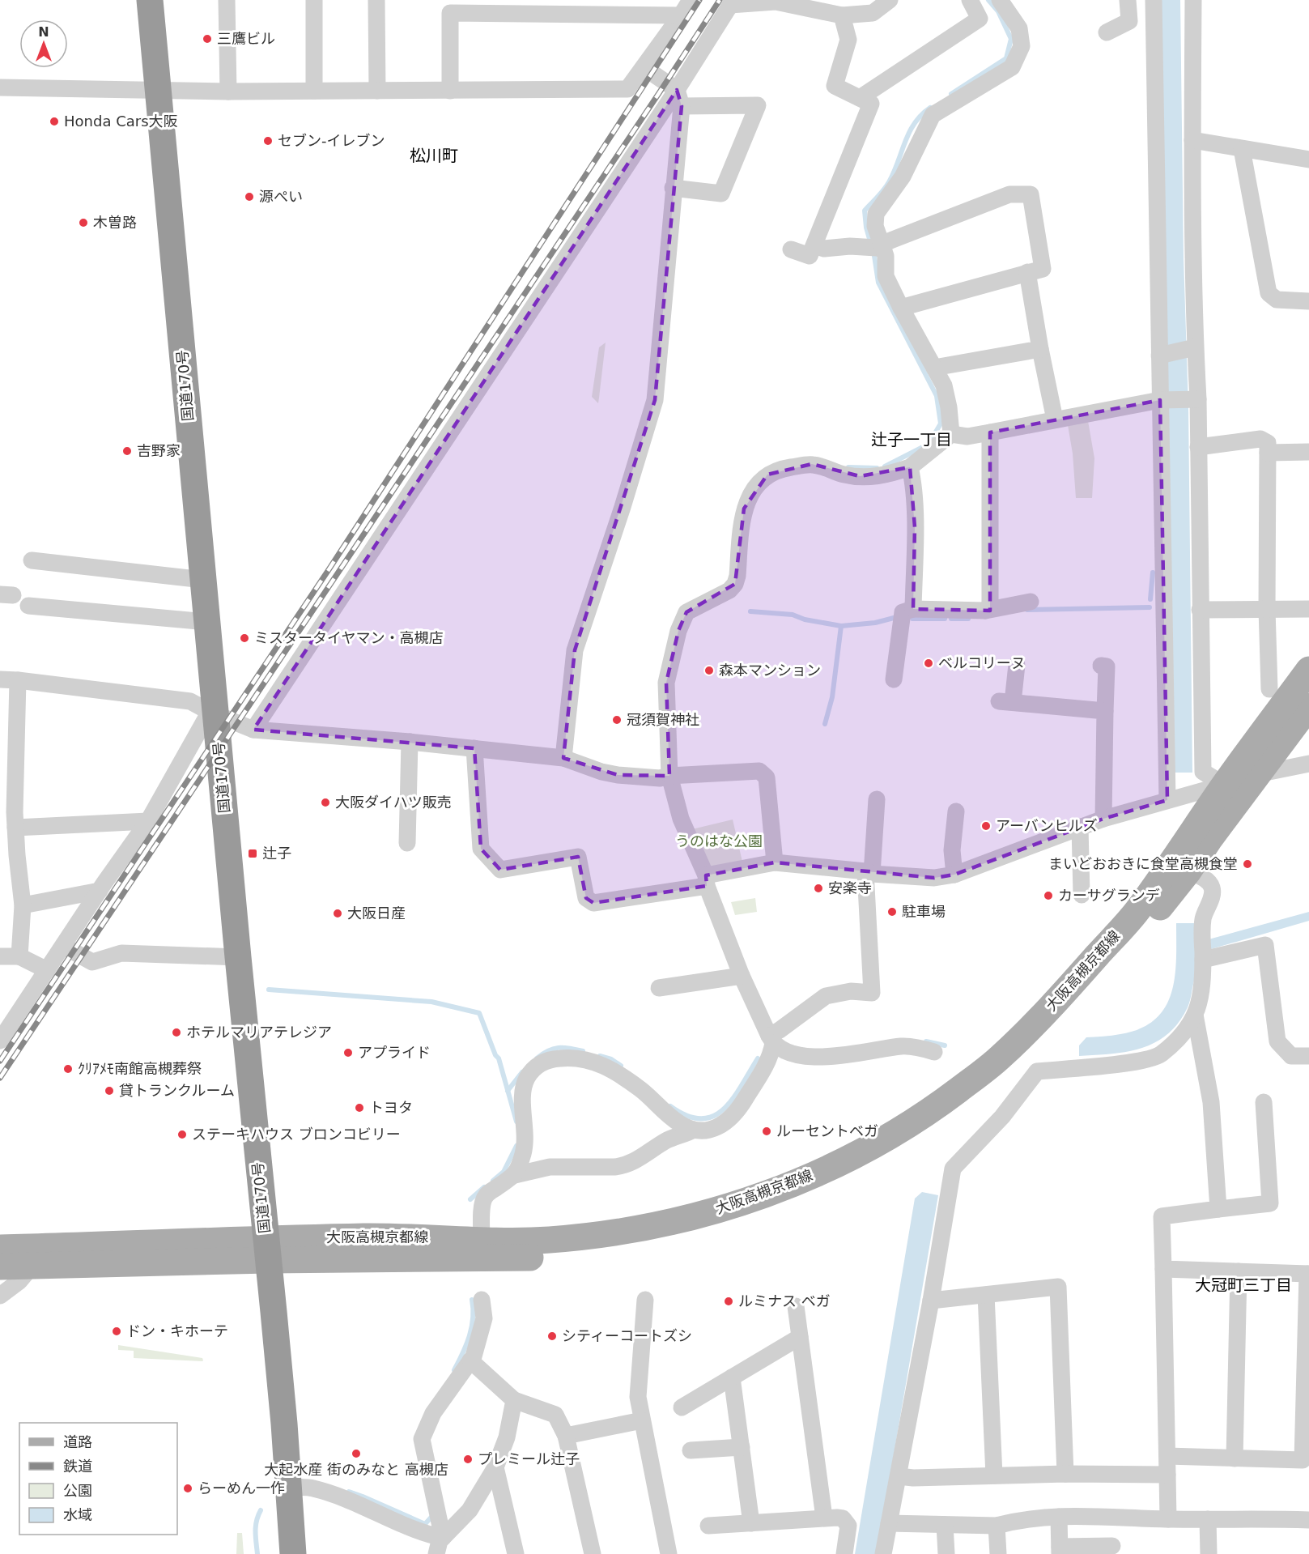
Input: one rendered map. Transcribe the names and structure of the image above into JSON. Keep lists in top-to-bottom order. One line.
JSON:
{"streets":{"highway":["国道170号"],"main road":["大阪高槻京都線"]},"crossings":[["国道170号","大阪高槻京都線"]],"districts":["松川町","辻子一丁目","大冠町三丁目"],"parks":["うのはな公園"],"places":{"other":["三鷹ビル","Honda Cars大阪","セブン-イレブン","源ぺい","木曽路","吉野家","ミスタータイヤマン・高槻店","ベルコリーヌ","森本マンション","冠須賀神社","大阪ダイハツ販売","アーバンヒルズ","まいどおおきに食堂高槻食堂","安楽寺","カーサグランデ","駐車場","大阪日産","ホテルマリアテレジア","アプライド","ｸﾘｱﾒﾓ南館高槻葬祭","貸トランクルーム","トヨタ","ルーセントベガ","ステーキハウス ブロンコビリー","ルミナス ベガ","ドン・キホーテ","シティーコートズシ","大起水産 街のみなと 高槻店","プレミール辻子","らーめん一作"],"transit":["辻子"]},"legend":["道路","鉄道","公園","水域"],"north":"top"}
